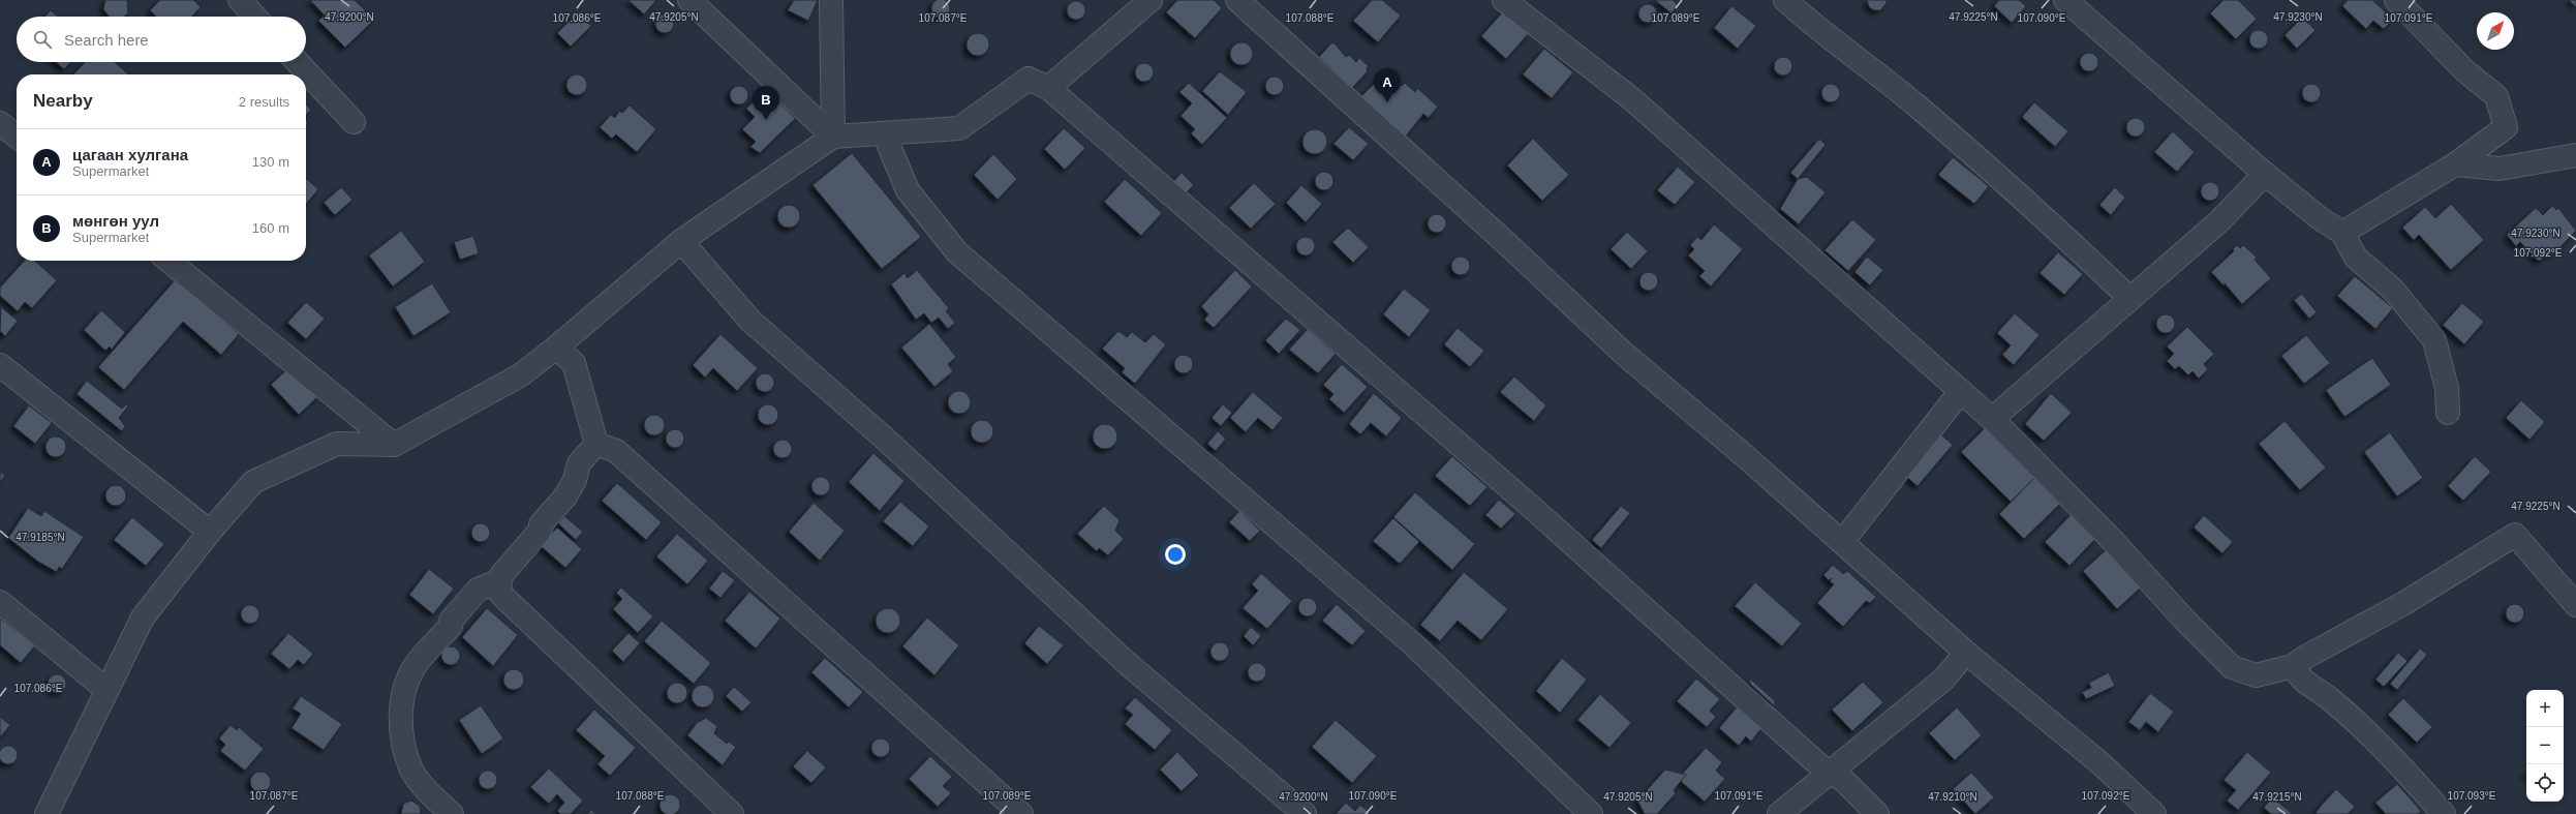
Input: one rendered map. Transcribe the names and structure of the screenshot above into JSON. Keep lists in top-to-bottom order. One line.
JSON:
{"north":"top right","page":{"search":"Search here","pins":["A","B"],"heading":["Nearby","2 results"],"list":[{"mark":"A","name":"цагаан хулгана","note":"Supermarket","value":"130 m"},{"mark":"B","name":"мөнгөн уул","note":"Supermarket","value":"160 m"}],"map_buttons":["+","−"]},"coordinates":["47.9230°N","47.9200°N","47.9205°N","47.9225°N","107.086°E","107.087°E","107.088°E","107.089°E","107.090°E","107.091°E","107.092°E","47.9185°N","107.093°E","47.9210°N","47.9215°N"]}
